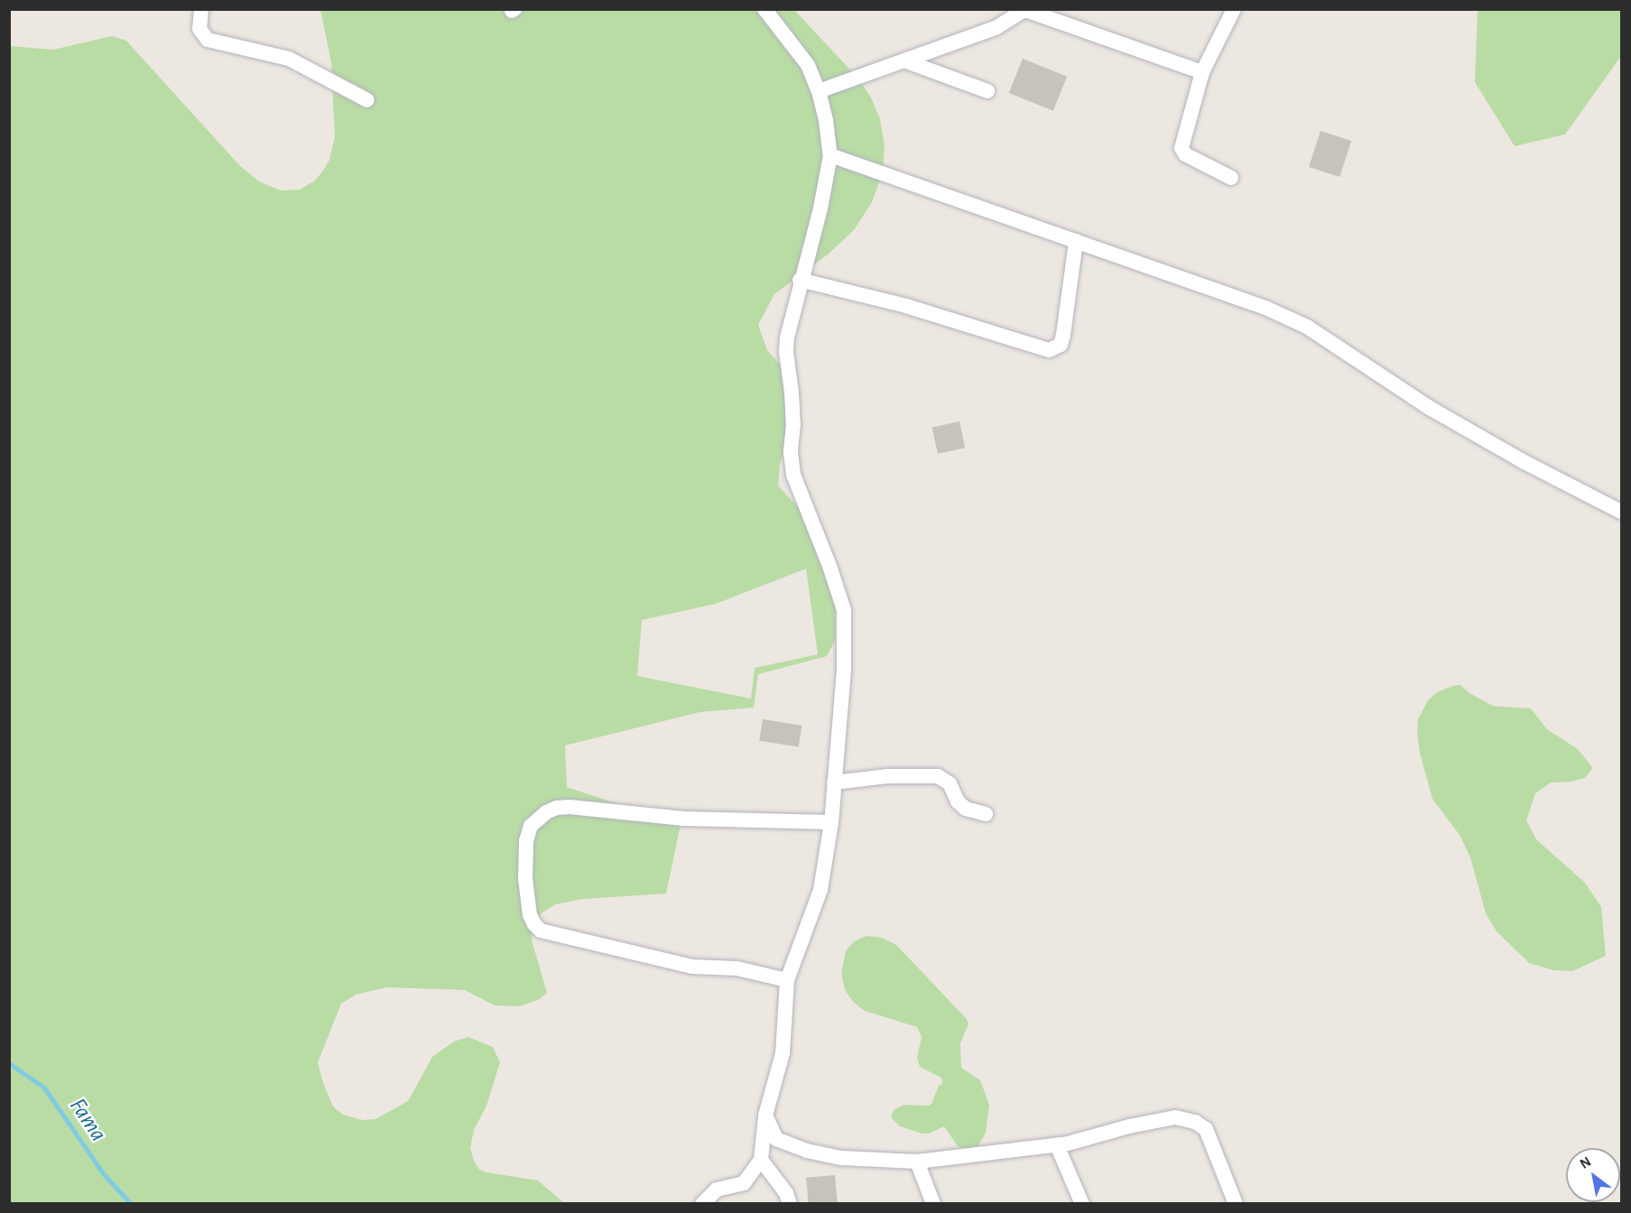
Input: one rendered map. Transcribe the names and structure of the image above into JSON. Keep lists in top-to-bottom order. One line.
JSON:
{"water":["Fama"],"north":"top left"}
